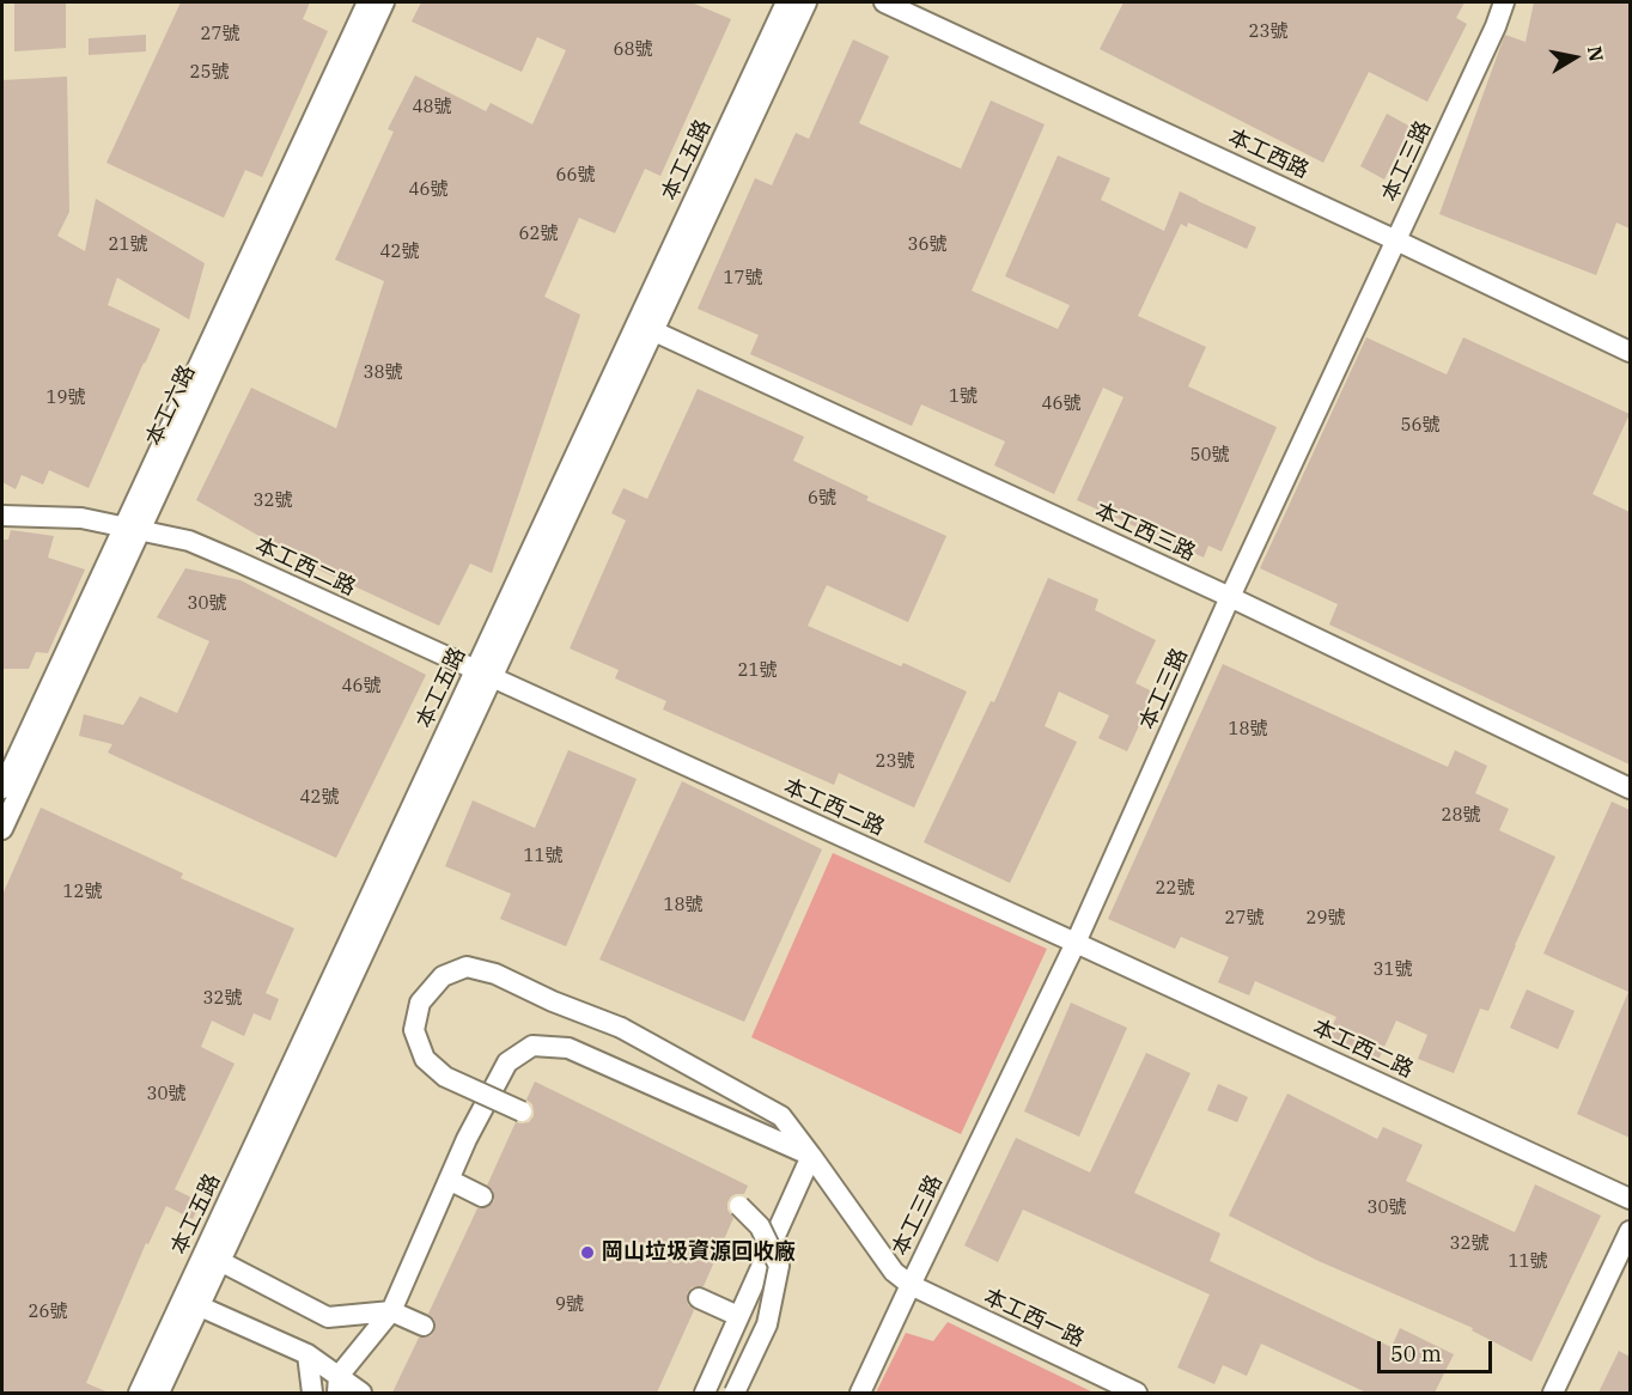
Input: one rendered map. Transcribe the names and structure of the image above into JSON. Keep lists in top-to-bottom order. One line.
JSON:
{"streets":{"street":["本工西路","本工五路","本工三路","本工六路","本工西三路","本工西二路","本工西一路"]},"crossings":[["本工西路","本工三路"],["本工五路","本工西三路"],["本工五路","本工西二路"],["本工三路","本工西三路"],["本工三路","本工西二路"],["本工三路","本工西一路"],["本工六路","本工西二路"]],"places":["岡山垃圾資源回收廠"],"house_numbers":["23號","27號","68號","25號","48號","66號","46號","62號","21號","36號","42號","17號","38號","1號","19號","46號","56號","50號","6號","32號","30號","21號","46號","18號","23號","42號","28號","11號","22號","12號","18號","27號","29號","31號","32號","30號","30號","32號","11號","9號","26號"],"scale_bar":"50 m","north":"right"}
